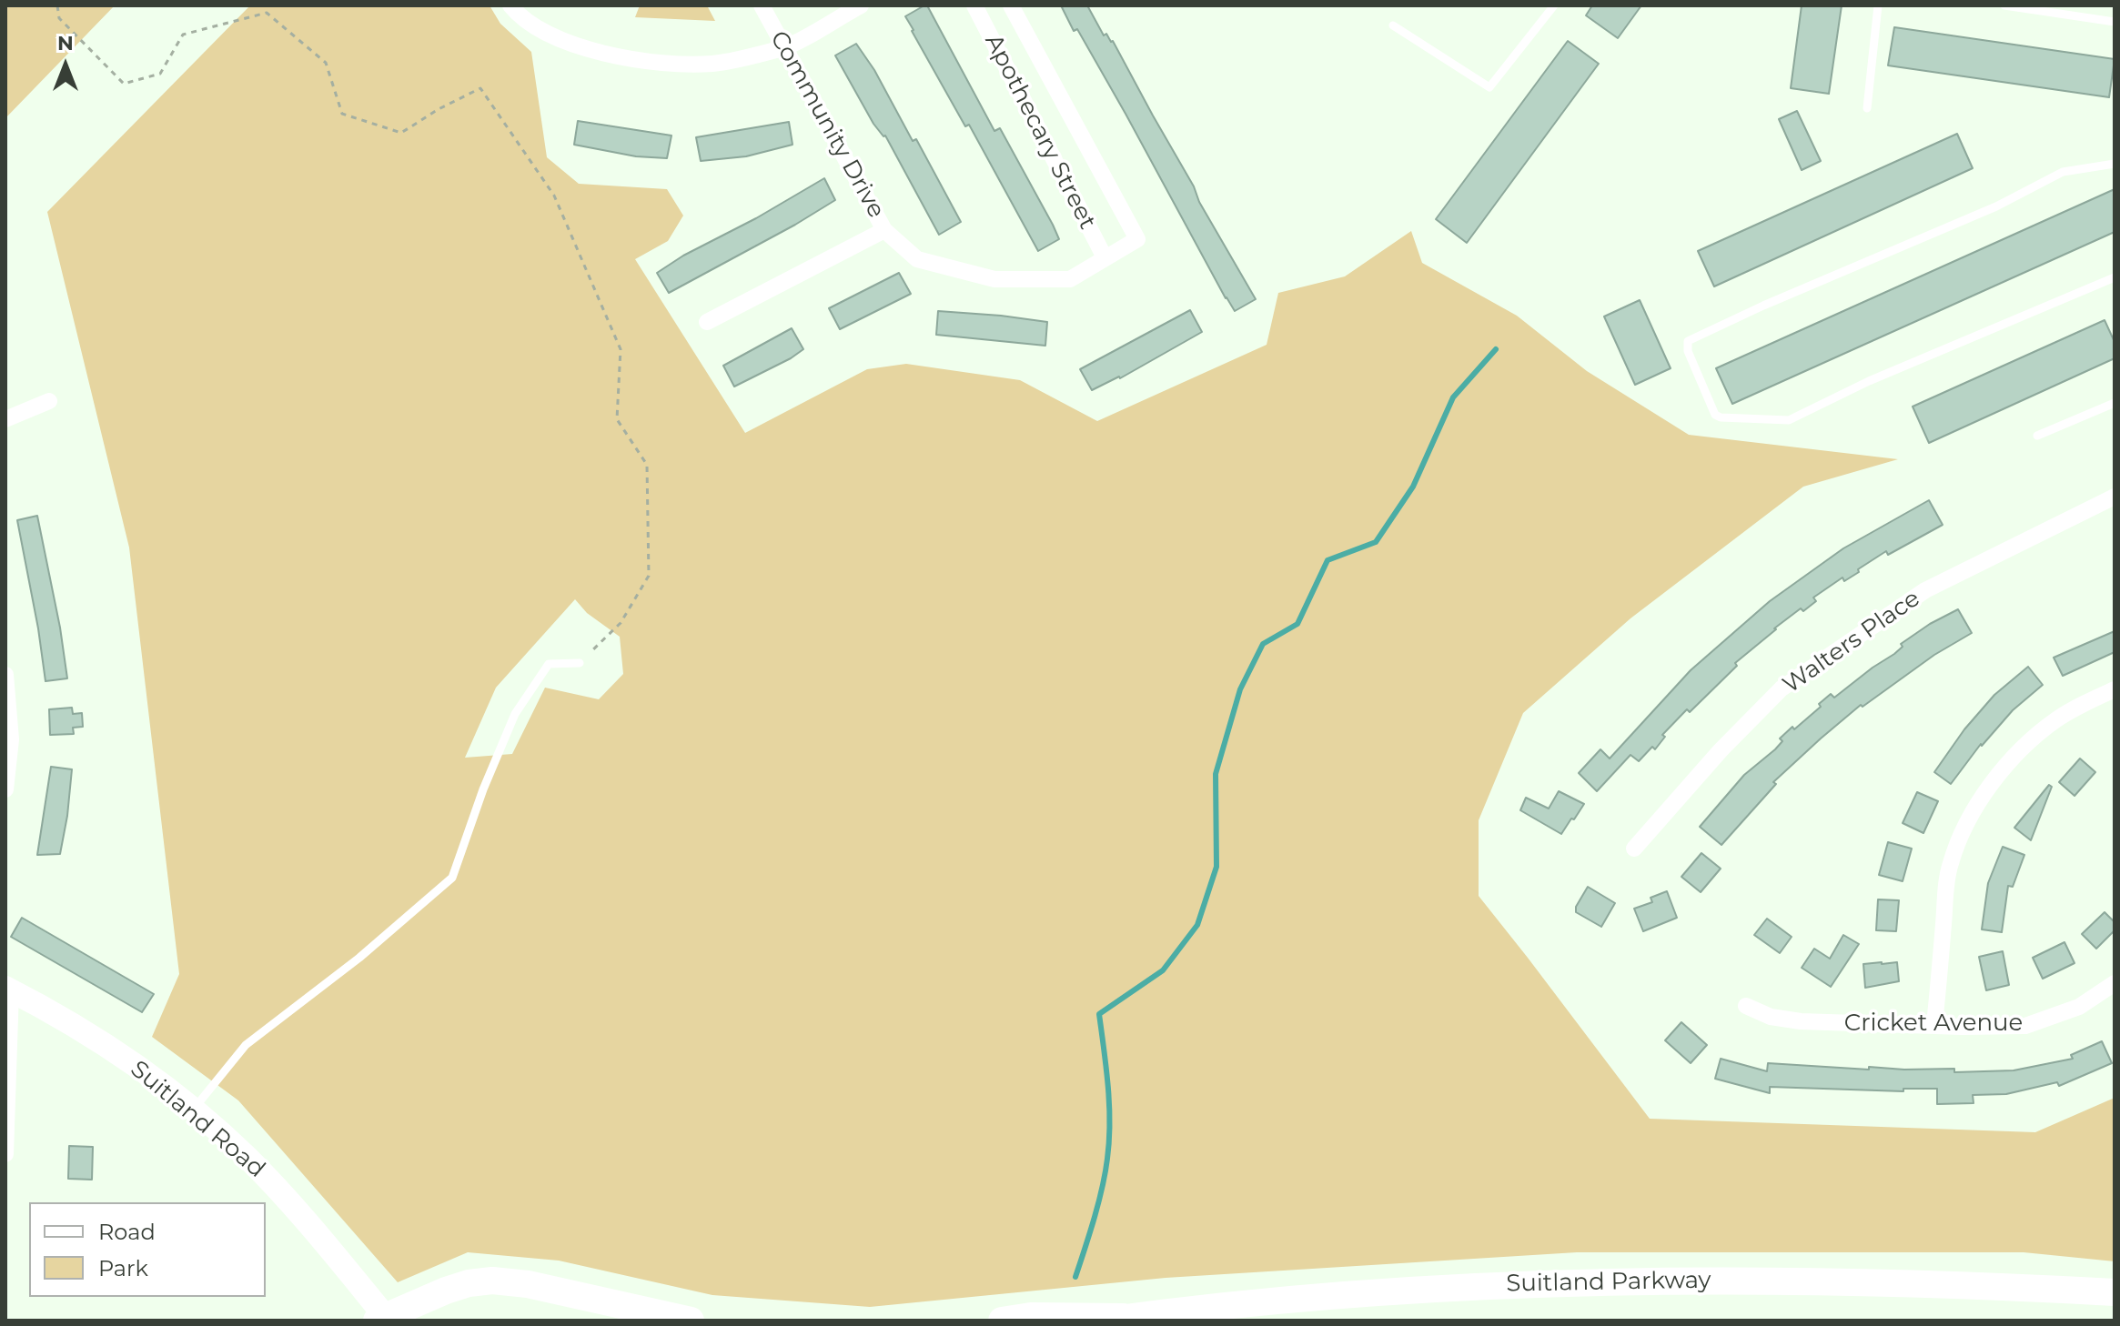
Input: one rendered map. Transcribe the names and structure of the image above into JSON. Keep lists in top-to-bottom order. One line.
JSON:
{"streets":{"highway":["Suitland Parkway"],"main road":["Suitland Road"],"street":["Community Drive","Apothecary Street","Walters Place","Cricket Avenue"]},"crossings":[["Community Drive","Apothecary Street"]],"legend":["Road","Park"],"north":"top"}
